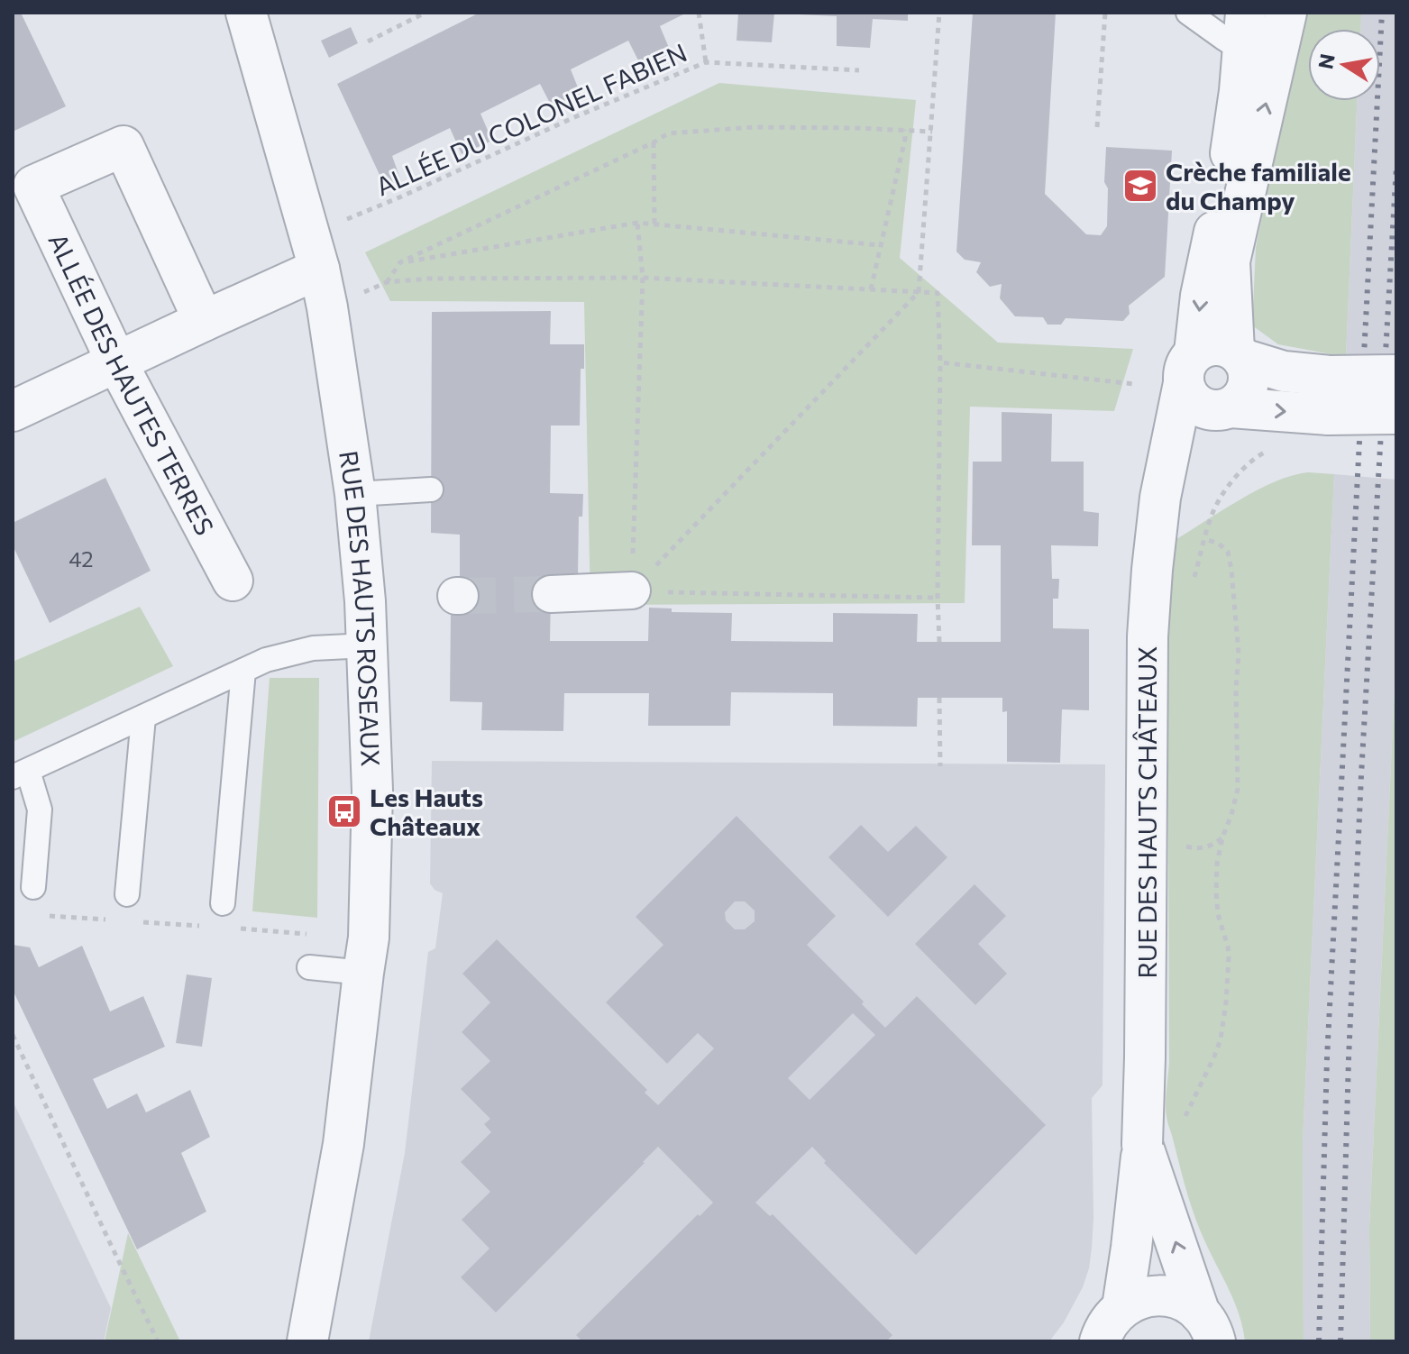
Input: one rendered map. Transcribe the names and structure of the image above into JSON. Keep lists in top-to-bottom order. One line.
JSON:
{"streets":{"street":["ALLÉE DES HAUTES TERRES","RUE DES HAUTS ROSEAUX","RUE DES HAUTS CHÂTEAUX"],"path":["ALLÉE DU COLONEL FABIEN"]},"crossings":[["ALLÉE DU COLONEL FABIEN","RUE DES HAUTS ROSEAUX"]],"places":{"school or university":["Crèche familiale du Champy"],"bus stop":["Les Hauts Châteaux"]},"house_numbers":["42"],"north":"left"}
